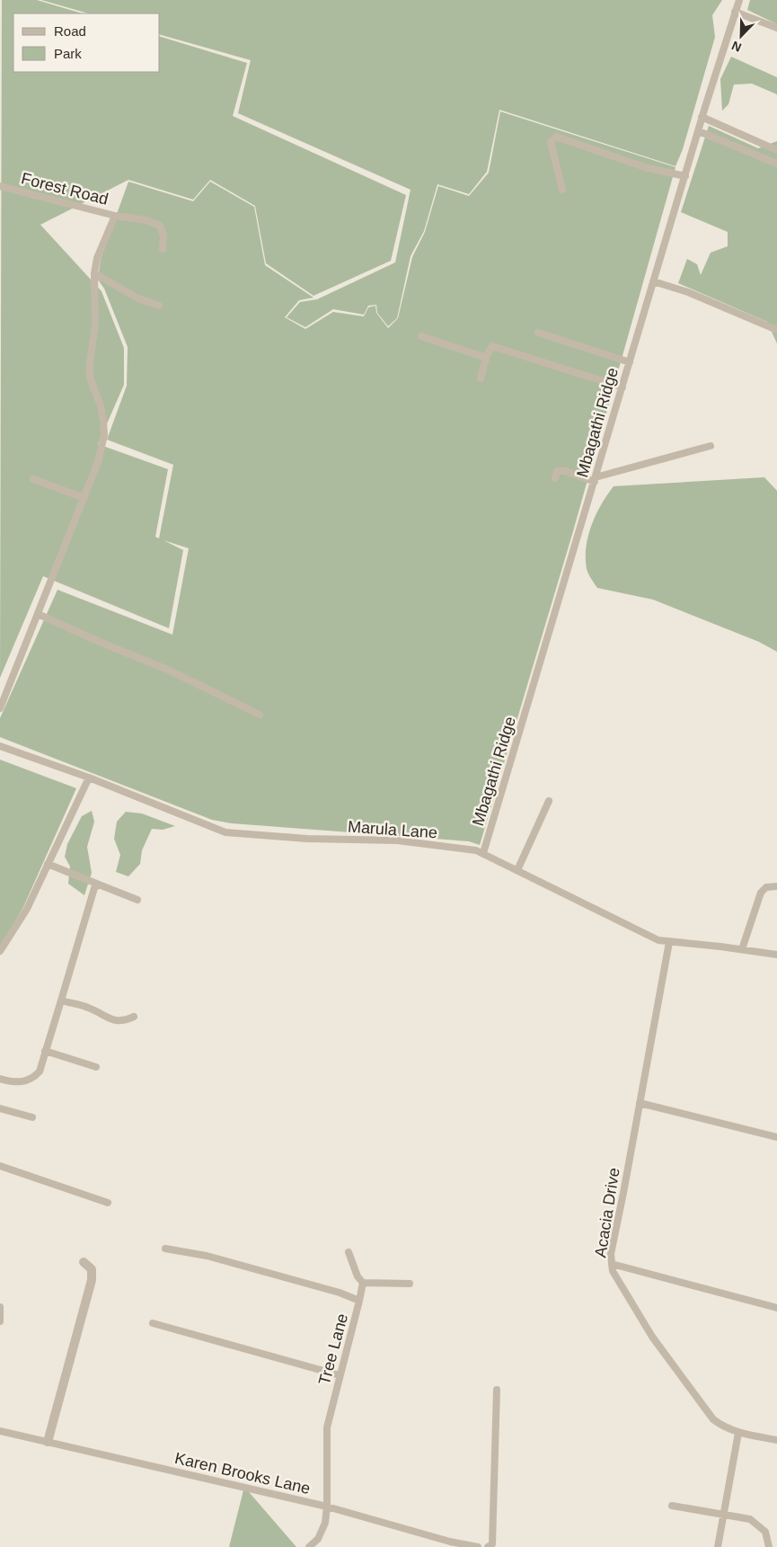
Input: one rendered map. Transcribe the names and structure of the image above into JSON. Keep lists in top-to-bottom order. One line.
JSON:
{"streets":{"street":["Forest Road","Mbagathi Ridge","Marula Lane","Acacia Drive","Tree Lane","Karen Brooks Lane"]},"crossings":[["Mbagathi Ridge","Marula Lane"],["Marula Lane","Acacia Drive"],["Tree Lane","Karen Brooks Lane"]],"legend":["Road","Park"],"north":"bottom left"}
